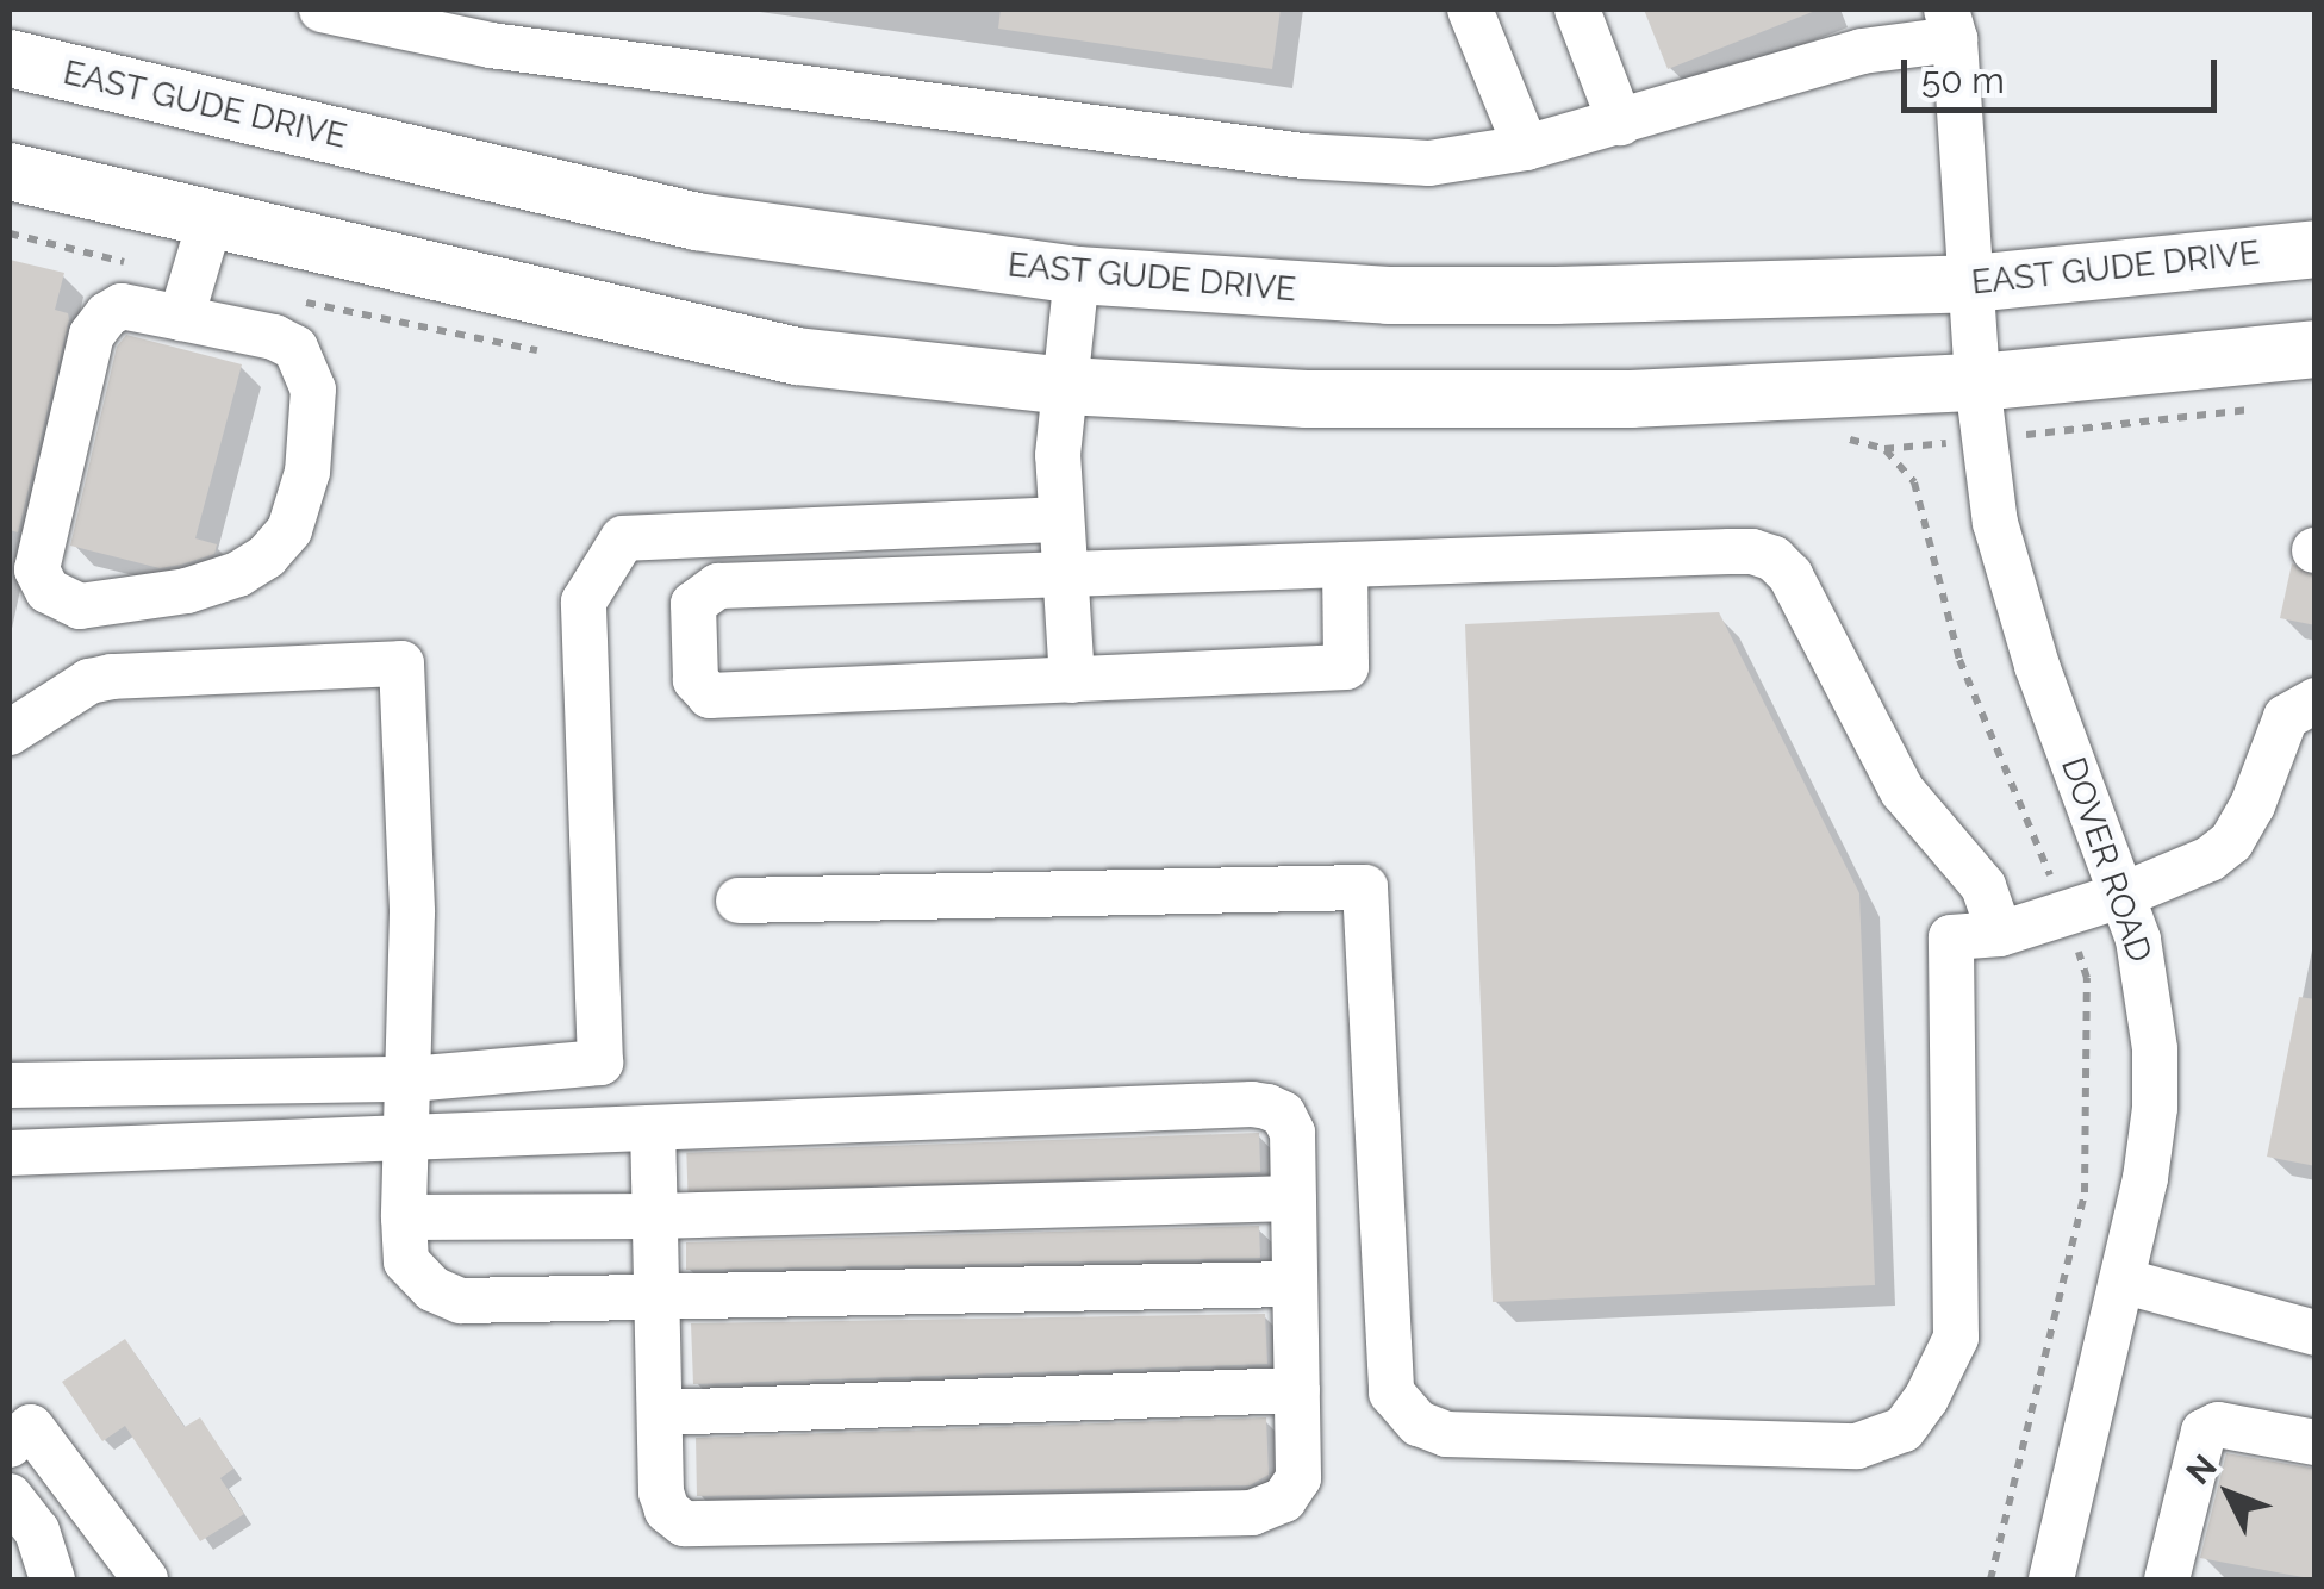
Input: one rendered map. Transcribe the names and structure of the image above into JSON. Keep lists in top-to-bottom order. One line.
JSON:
{"streets":{"main road":["EAST GUDE DRIVE"],"street":["DOVER ROAD"]},"crossings":[["EAST GUDE DRIVE","DOVER ROAD"]],"scale_bar":"50 m","north":"top left"}
